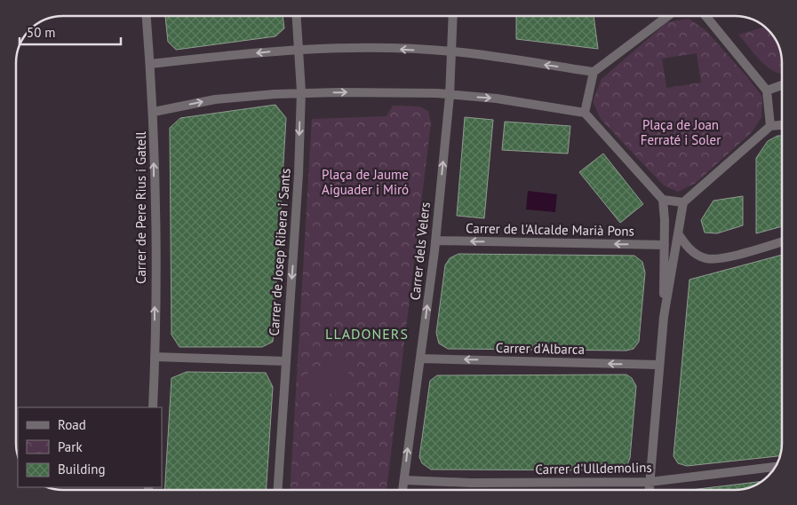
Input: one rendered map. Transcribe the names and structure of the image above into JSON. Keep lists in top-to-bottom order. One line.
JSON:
{"streets":{"street":["Carrer de Pere Rius i Gatell","Carrer de l'Alcalde Marià Pons","Carrer dels Velers","Carrer de Josep Ribera i Sants","Carrer d'Albarca","Carrer d'Ulldemolins"]},"crossings":[["Carrer de l'Alcalde Marià Pons","Carrer dels Velers"],["Carrer dels Velers","Carrer d'Albarca"],["Carrer dels Velers","Carrer d'Ulldemolins"]],"one_way":["Carrer de Pere Rius i Gatell","Carrer de l'Alcalde Marià Pons","Carrer dels Velers","Carrer de Josep Ribera i Sants","Carrer d'Albarca"],"districts":["LLADONERS"],"parks":["Plaça de Joan Ferraté i Soler","Plaça de Jaume Aiguader i Miró"],"legend":["Road","Park","Building"],"scale_bar":"50 m"}
